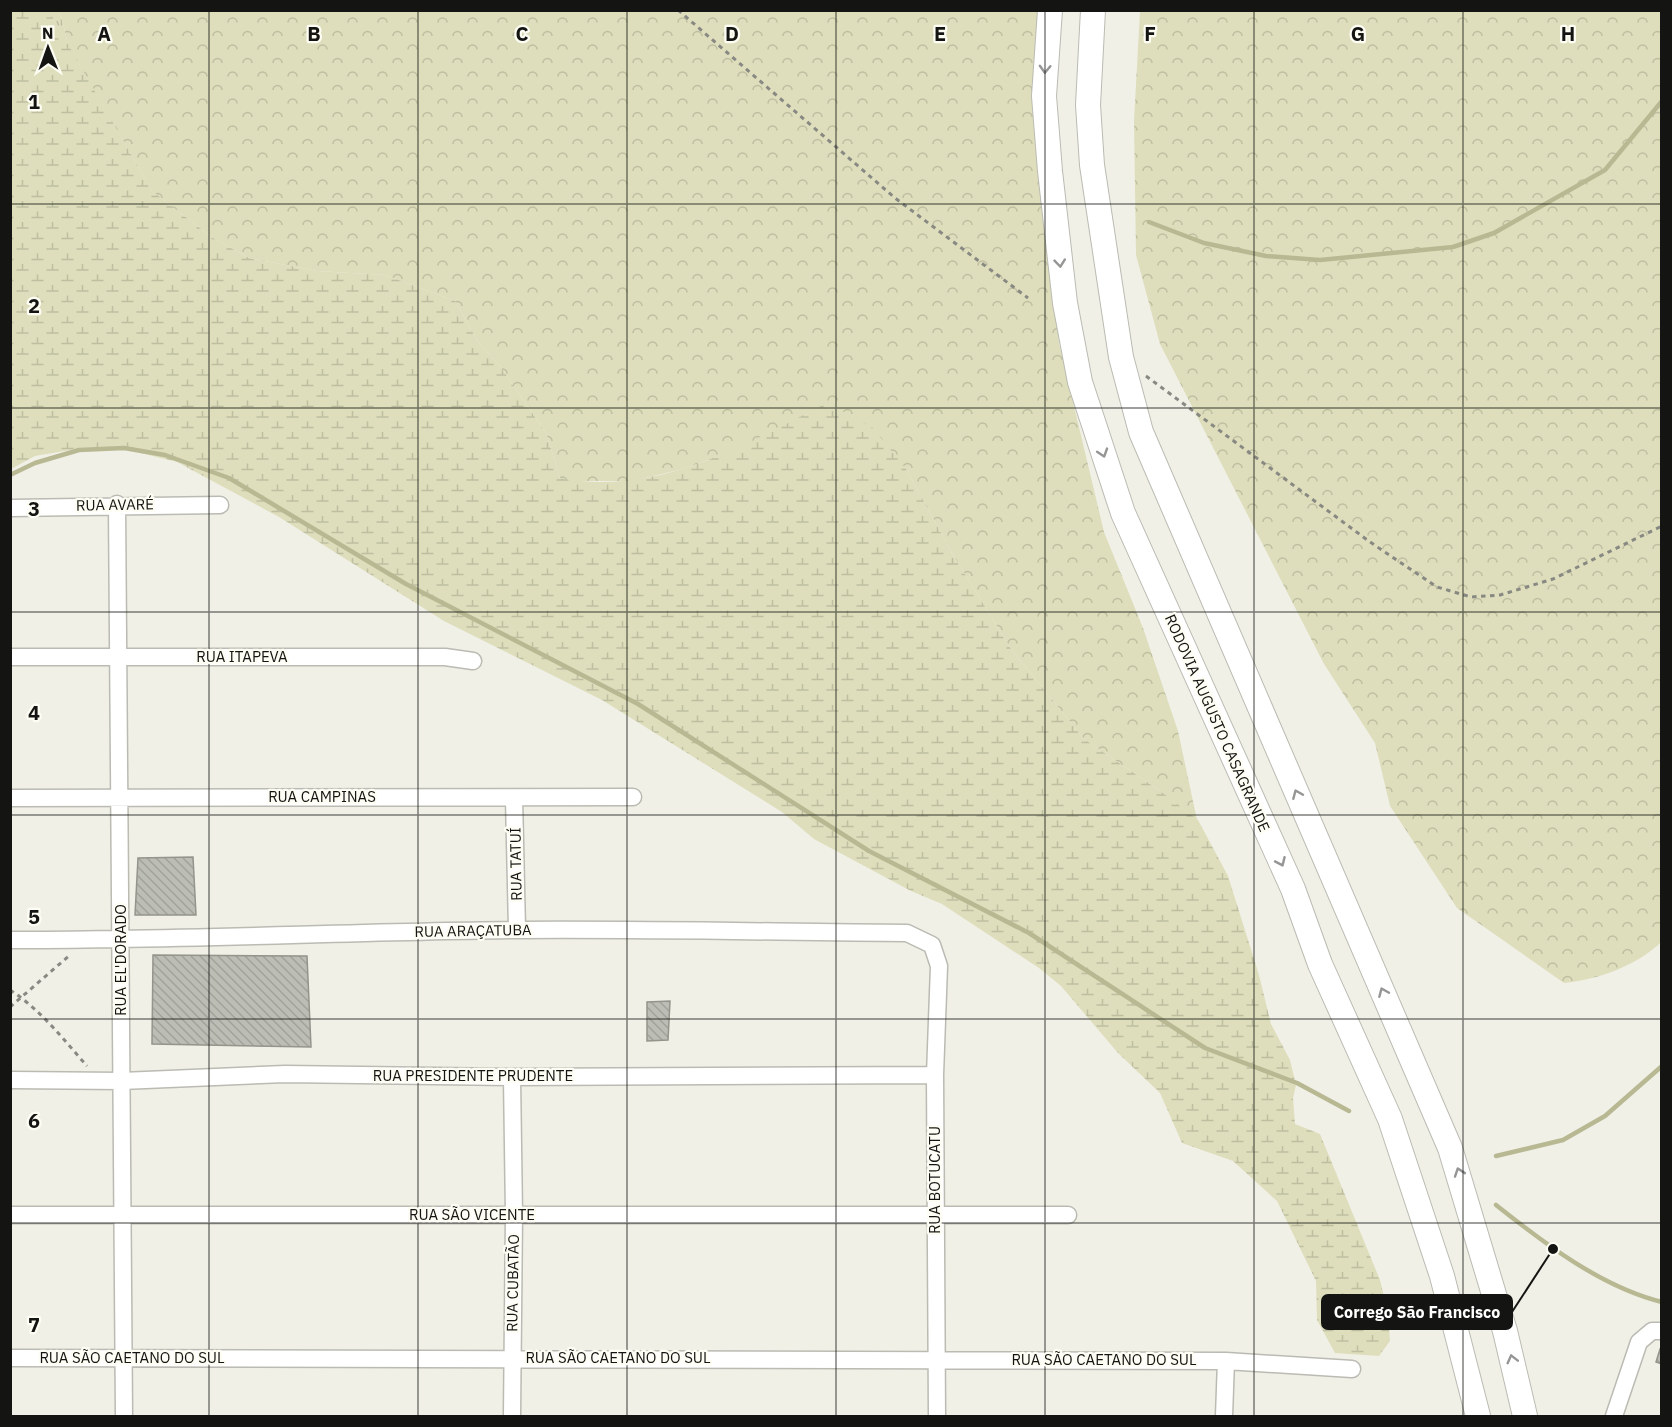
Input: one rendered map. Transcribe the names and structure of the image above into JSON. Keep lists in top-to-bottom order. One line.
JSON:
{"streets":{"main road":["RODOVIA AUGUSTO CASAGRANDE"],"street":["RUA AVARÉ","RUA ITAPEVA","RUA CAMPINAS","RUA TATUÍ","RUA ARAÇATUBA","RUA EL'DORADO","RUA PRESIDENTE PRUDENTE","RUA BOTUCATU","RUA SÃO VICENTE","RUA CUBATÃO","RUA SÃO CAETANO DO SUL"]},"crossings":[["RUA AVARÉ","RUA EL'DORADO"],["RUA ITAPEVA","RUA EL'DORADO"],["RUA CAMPINAS","RUA TATUÍ"],["RUA CAMPINAS","RUA EL'DORADO"],["RUA TATUÍ","RUA ARAÇATUBA"],["RUA ARAÇATUBA","RUA EL'DORADO"],["RUA ARAÇATUBA","RUA BOTUCATU"],["RUA EL'DORADO","RUA PRESIDENTE PRUDENTE"],["RUA EL'DORADO","RUA SÃO VICENTE"],["RUA EL'DORADO","RUA SÃO CAETANO DO SUL"],["RUA PRESIDENTE PRUDENTE","RUA BOTUCATU"],["RUA PRESIDENTE PRUDENTE","RUA CUBATÃO"],["RUA BOTUCATU","RUA SÃO VICENTE"],["RUA BOTUCATU","RUA SÃO CAETANO DO SUL"],["RUA SÃO VICENTE","RUA CUBATÃO"],["RUA CUBATÃO","RUA SÃO CAETANO DO SUL"]],"places":["Corrego São Francisco"],"north":"top","grid":{"columns":["A","B","C","D","E","F","G","H"],"rows":["1","2","3","4","5","6","7"]}}
